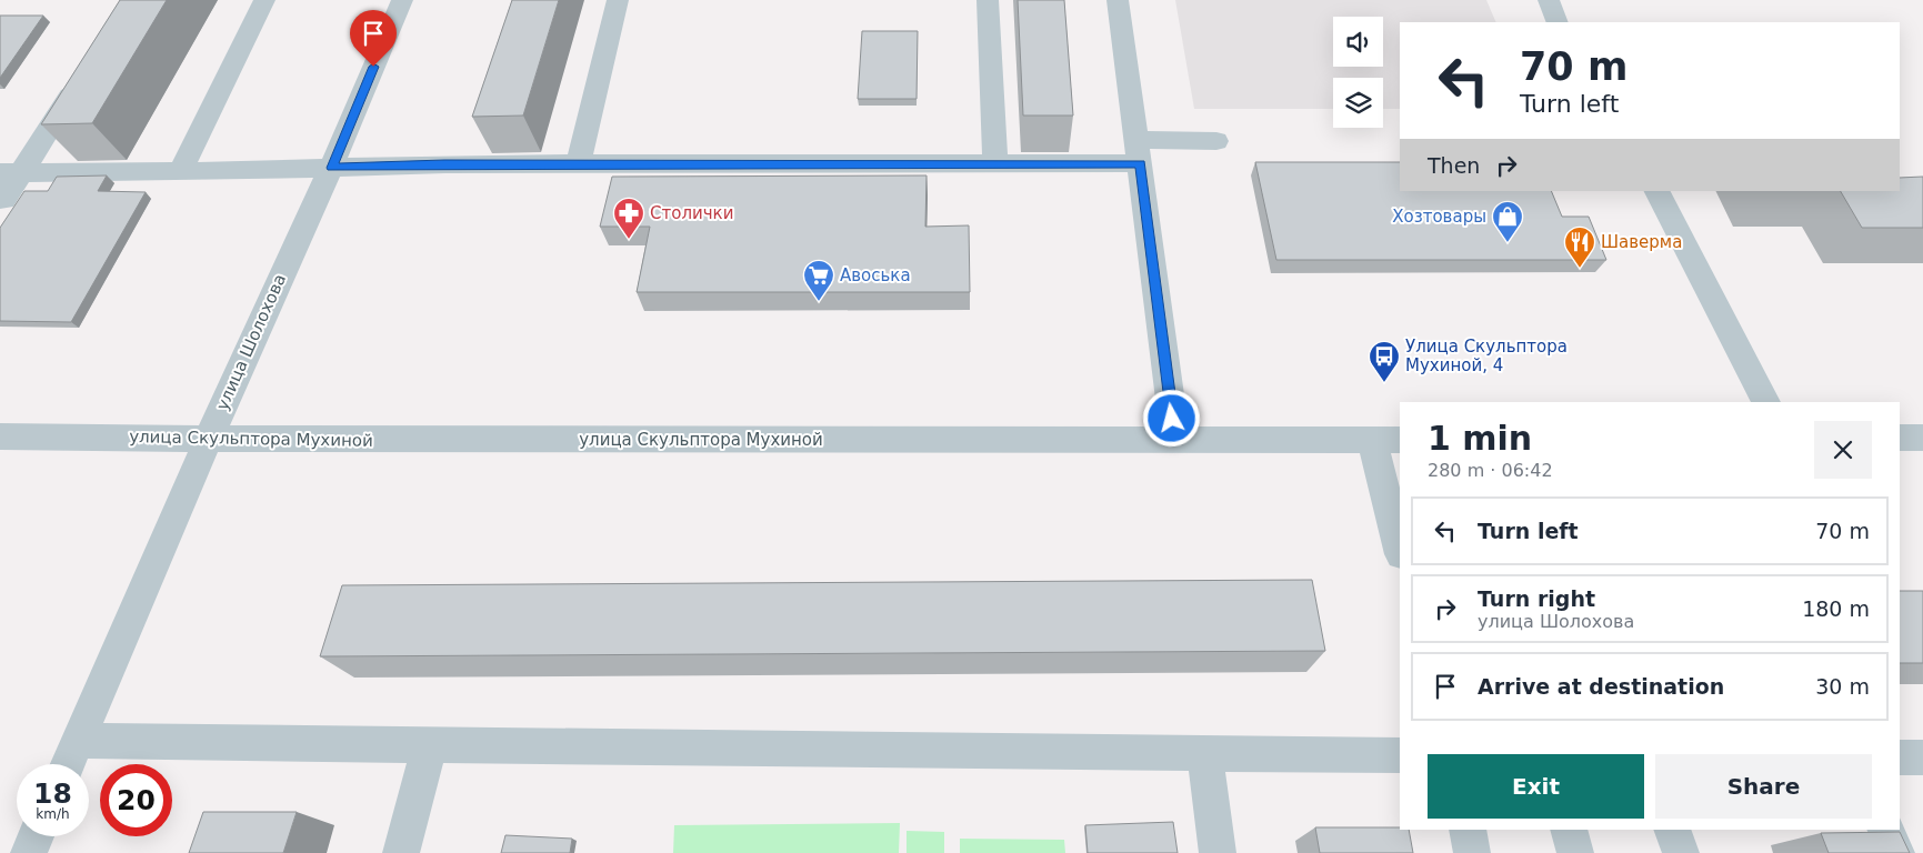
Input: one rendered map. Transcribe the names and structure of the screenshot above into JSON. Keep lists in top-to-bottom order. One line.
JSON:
{"streets":{"street":["улица Шолохова","улица Скульптора Мухиной"]},"crossings":[["улица Шолохова","улица Скульптора Мухиной"]],"places":{"pharmacy":["Столички"],"shop":["Хозтовары"],"restaurant":["Шаверма"],"supermarket":["Авоська"],"bus stop":["Улица Скульптора Мухиной, 4"]},"page":{"turn":["70 m","Turn left"],"then":"Then","heading":["1 min","280 m · 06:42"],"list":[{"name":"Turn left","value":"70 m"},{"name":"Turn right","note":"улица Шолохова","value":"180 m"},{"name":"Arrive at destination","value":"30 m"}],"buttons":["Exit","Share"],"speed":"18 km/h","limit":"20"}}
